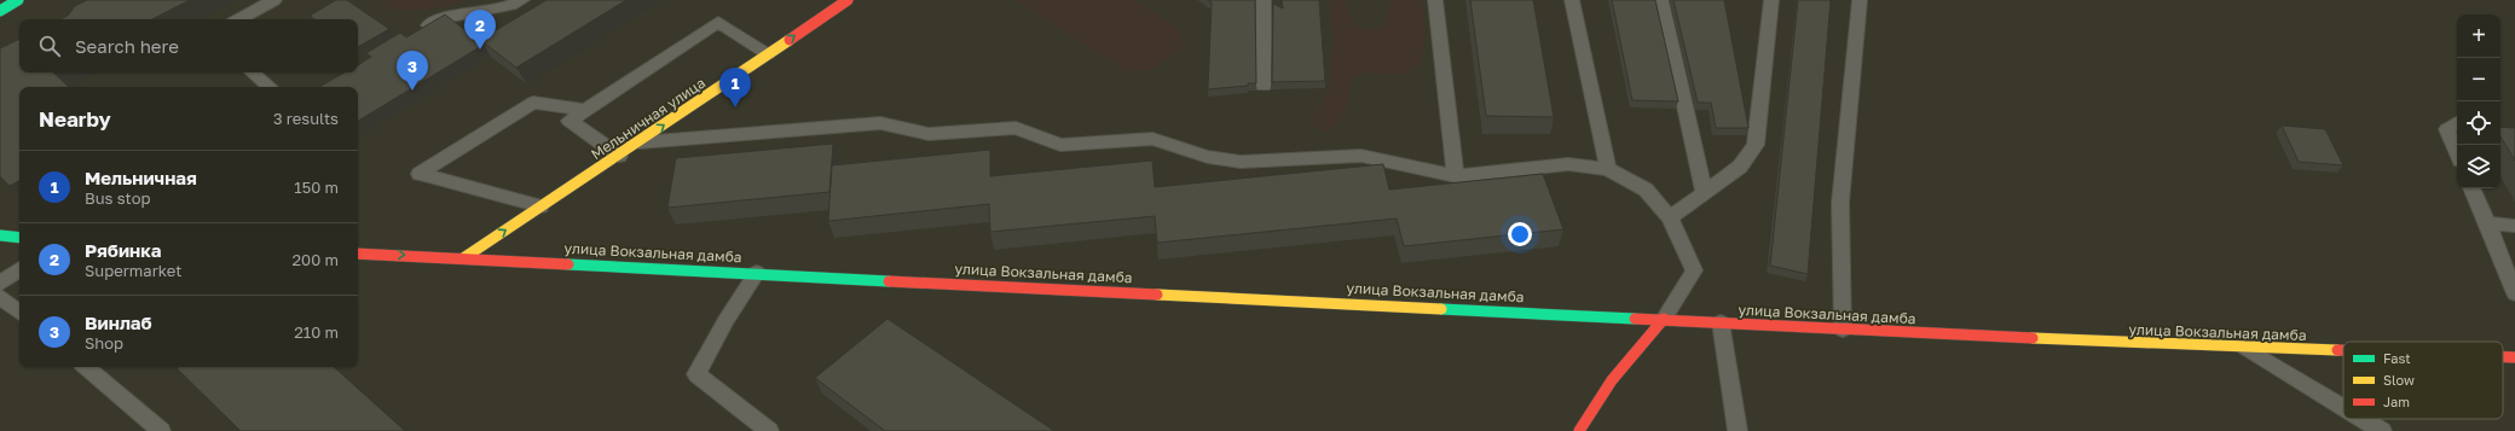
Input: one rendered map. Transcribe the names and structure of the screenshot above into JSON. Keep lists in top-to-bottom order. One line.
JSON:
{"streets":{"street":["Мельничная улица","улица Вокзальная дамба"]},"crossings":[["Мельничная улица","улица Вокзальная дамба"]],"one_way":["Мельничная улица"],"legend":["Fast","Slow","Jam"],"page":{"pins":["2","3","1"],"map_buttons":["+","−"],"search":"Search here","heading":["Nearby","3 results"],"list":[{"mark":"1","name":"Мельничная","note":"Bus stop","value":"150 m"},{"mark":"2","name":"Рябинка","note":"Supermarket","value":"200 m"},{"mark":"3","name":"Винлаб","note":"Shop","value":"210 m"}]}}
